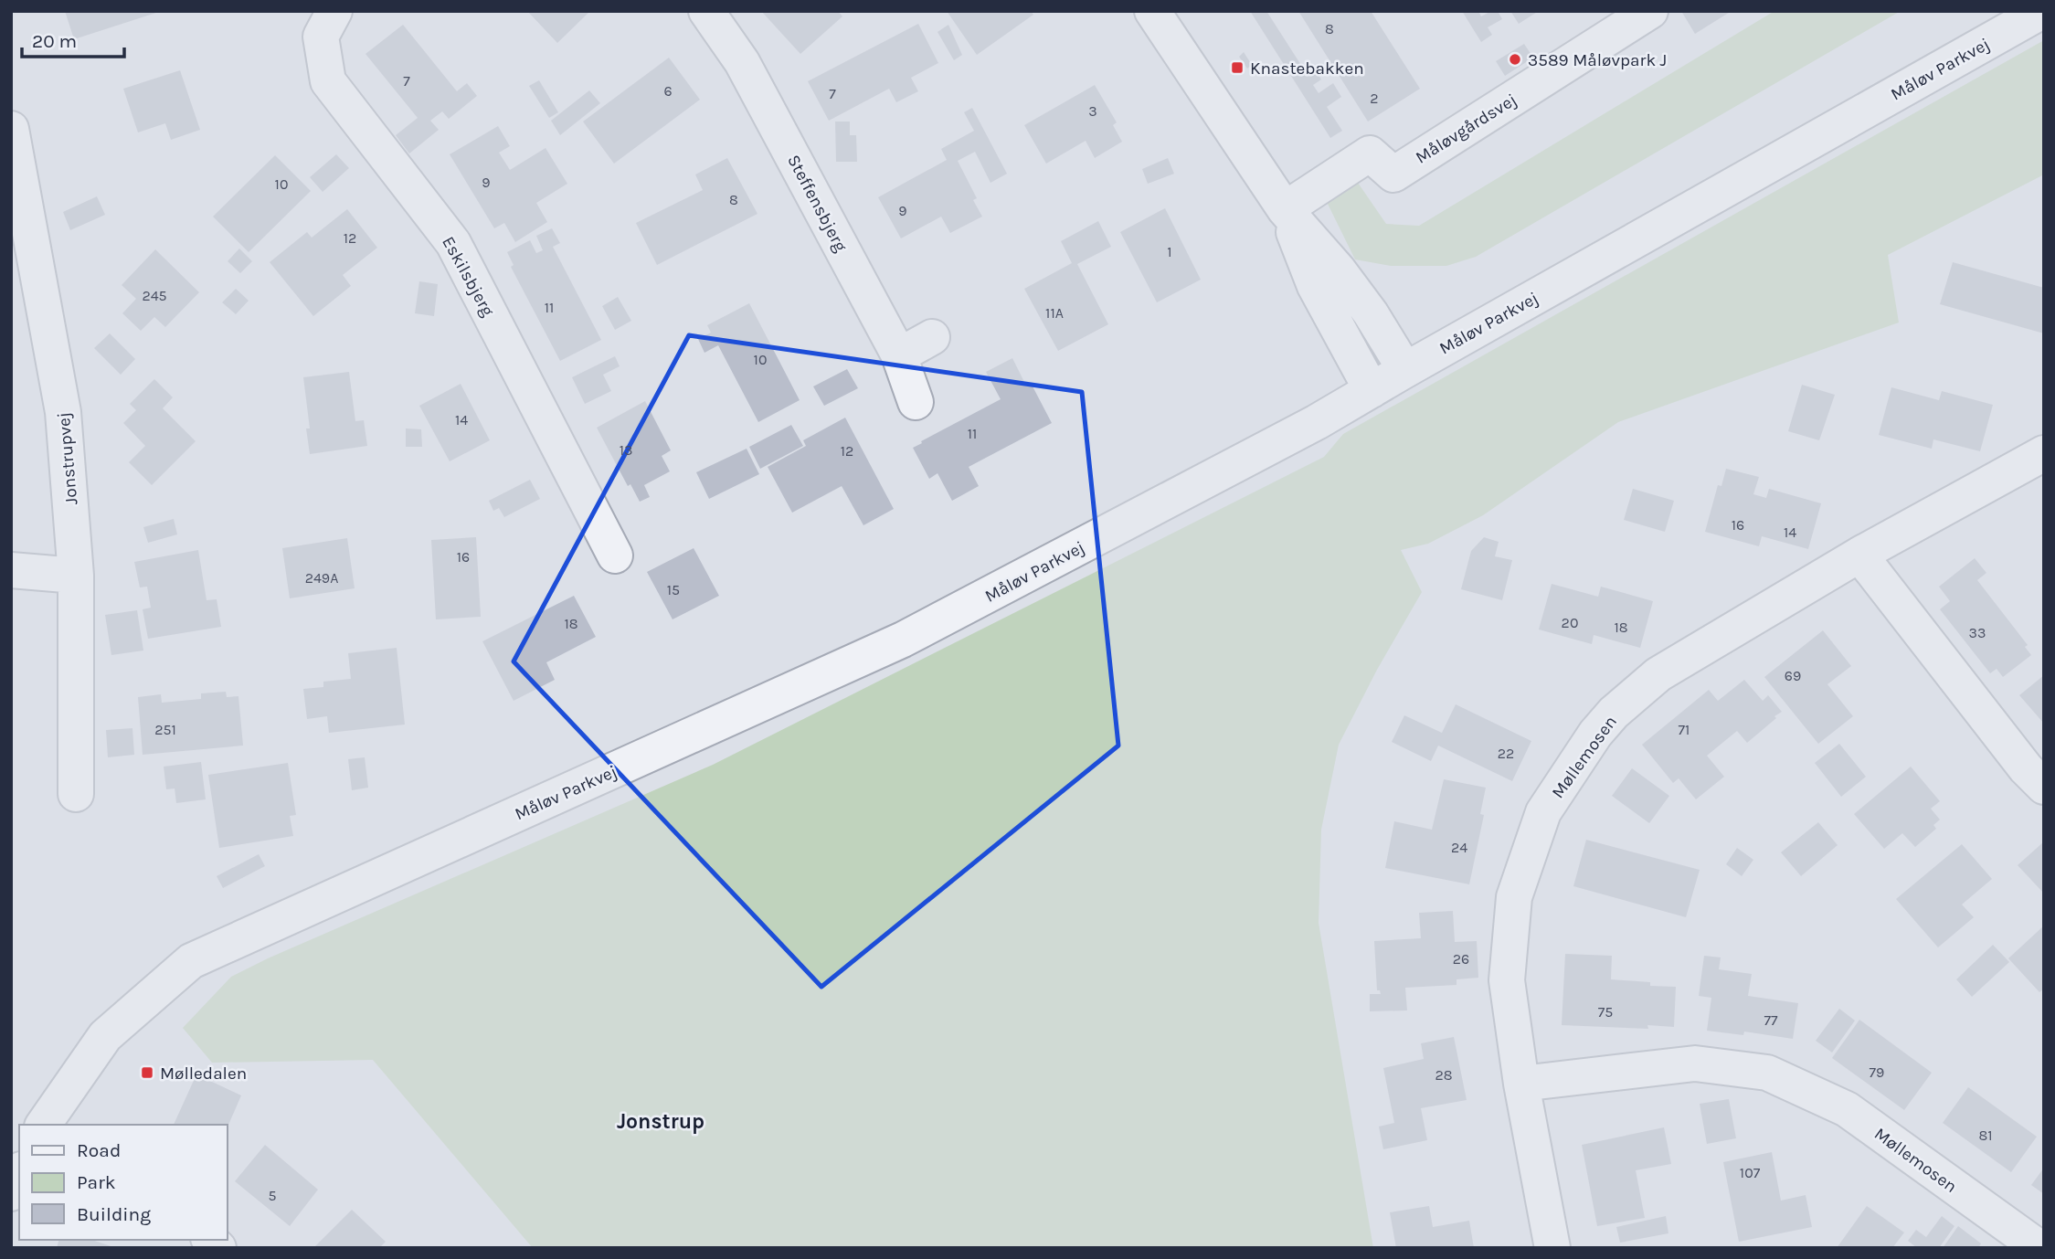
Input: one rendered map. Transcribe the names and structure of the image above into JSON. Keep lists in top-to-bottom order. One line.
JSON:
{"streets":{"street":["Måløv Parkvej","Måløvgårdsvej","Steffensbjerg","Eskilsbjerg","Jonstrupvej","Møllemosen"]},"districts":["Jonstrup"],"places":{"other":["3589 Måløvpark J"],"transit":["Knastebakken","Mølledalen"]},"house_numbers":["8","7","6","7","2","3","9","10","8","9","12","1","245","11","11A","10","14","11","13","12","16","14","16","249A","15","20","18","18","33","69","251","71","22","24","26","75","77","79","28","81","107","5"],"legend":["Road","Park","Building"],"scale_bar":"20 m"}
